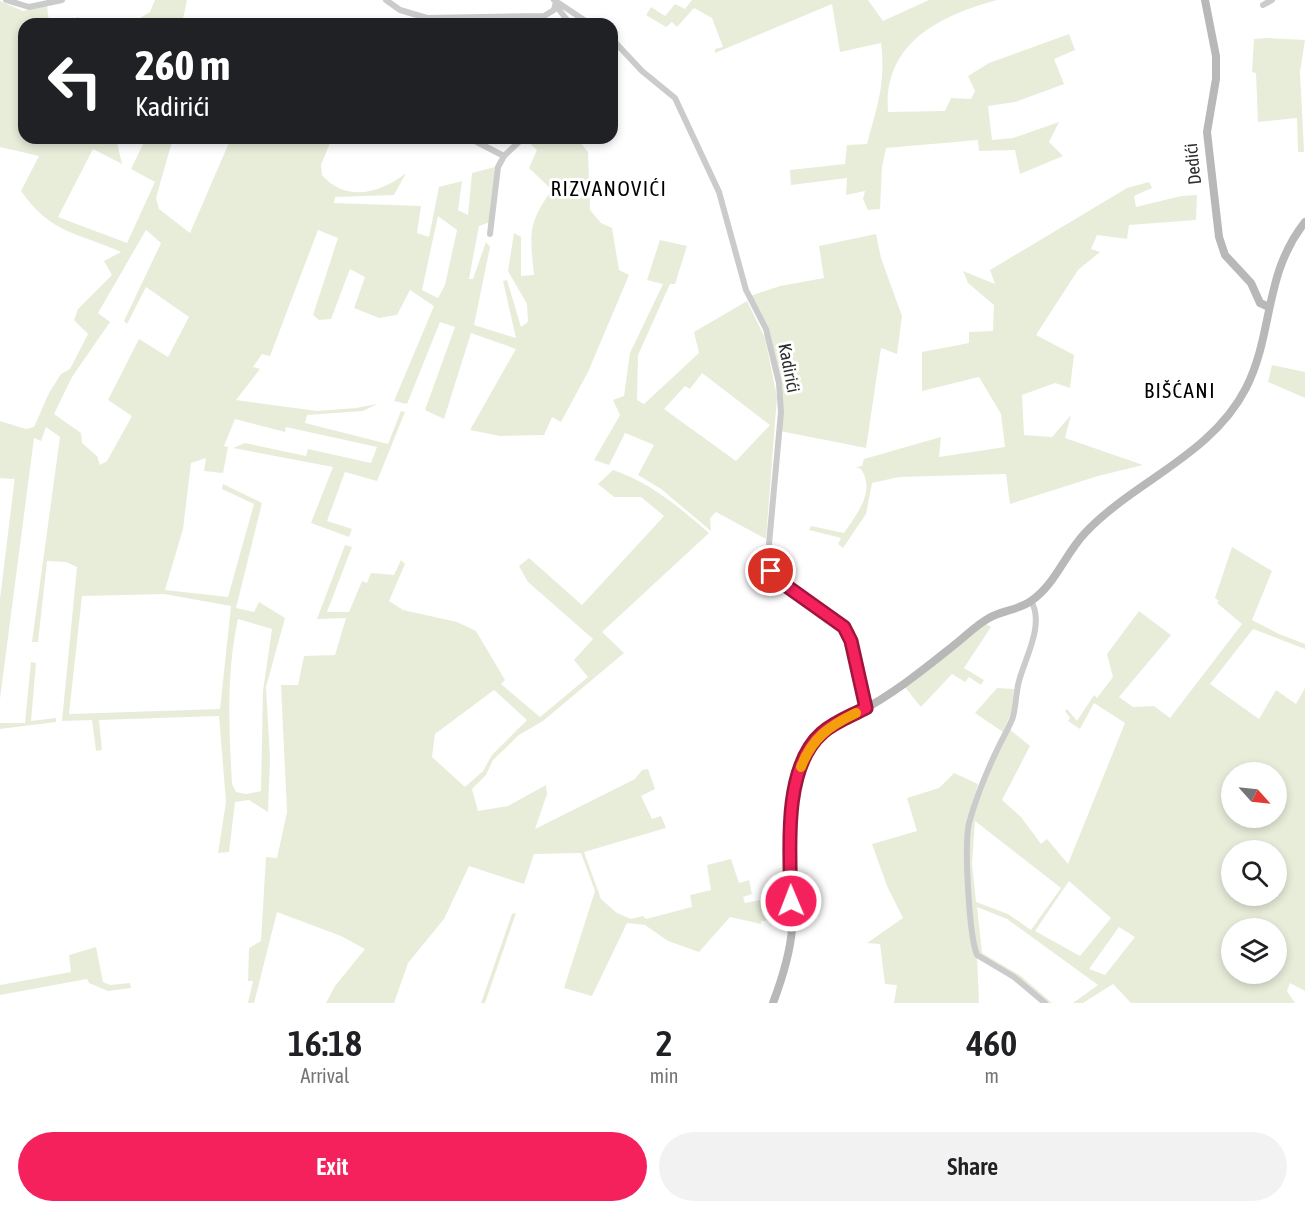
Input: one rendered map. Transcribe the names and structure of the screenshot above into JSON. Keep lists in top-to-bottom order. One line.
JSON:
{"streets":{"street":["Dedići","Kadirići"]},"districts":["RIZVANOVIĆI","BIŠĆANI"],"north":"bottom right","page":{"turn":["260 m","Kadirići"],"eta":["16:18","Arrival","2","min","460","m"],"buttons":["Exit","Share"]}}
